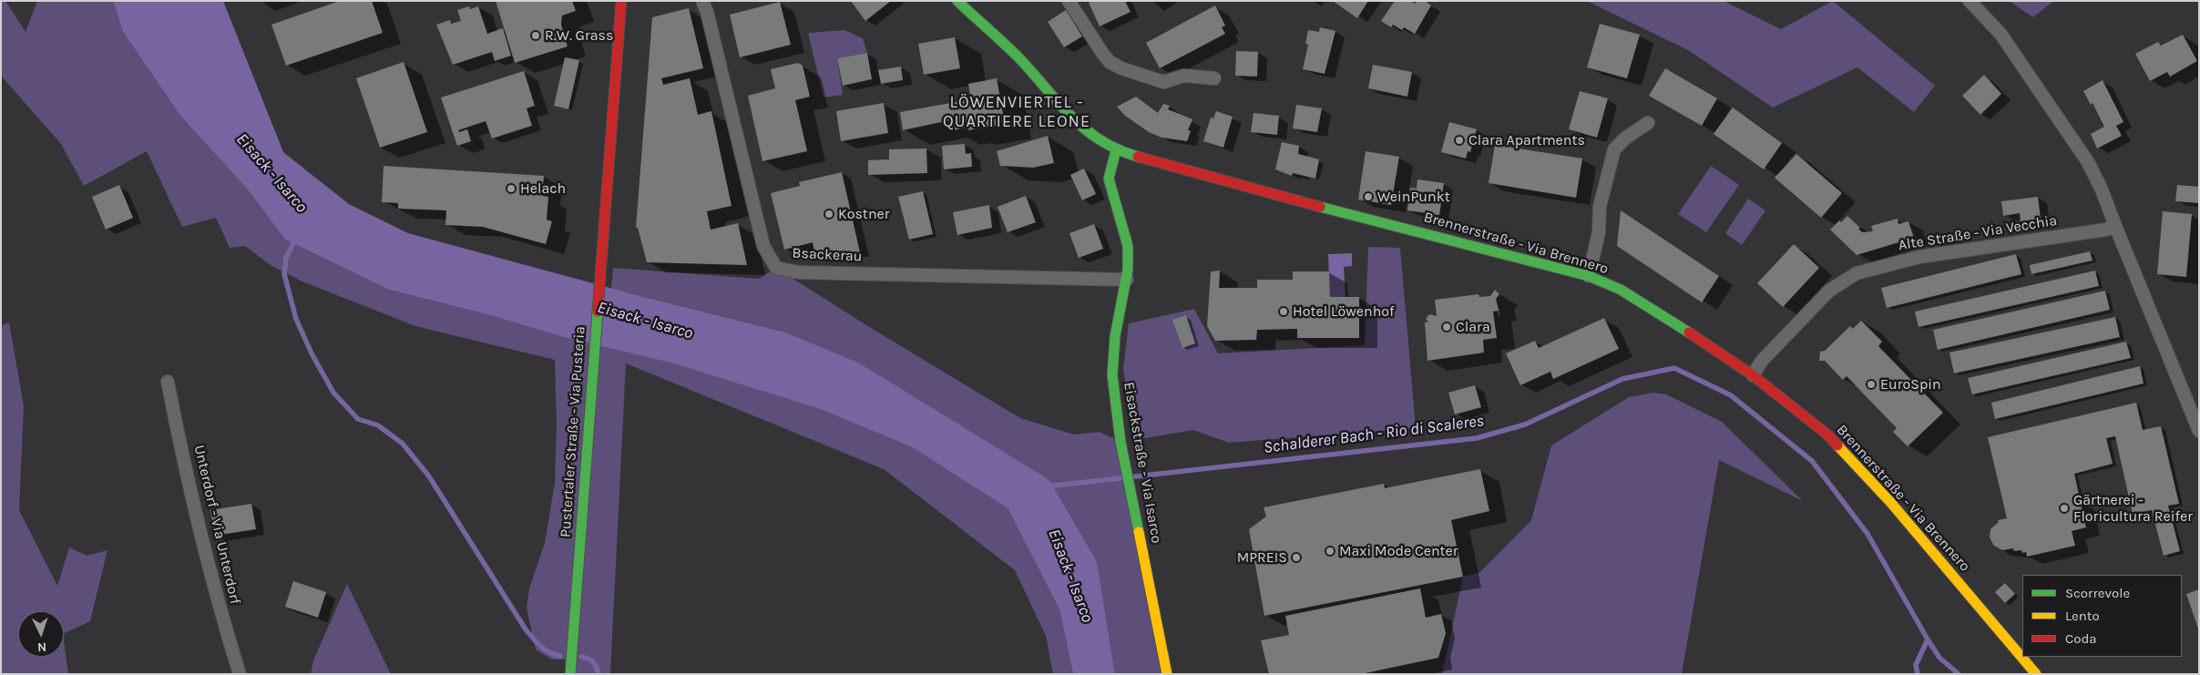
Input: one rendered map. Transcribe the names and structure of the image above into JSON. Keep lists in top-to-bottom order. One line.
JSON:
{"streets":{"main road":["Brennerstraße - Via Brennero","Pustertaler Straße - Via Pusteria","Eisackstraße - Via Isarco"],"street":["Alte Straße - Via Vecchia","Bsackerau","Unterdorf - Via Unterdorf"]},"crossings":[["Alte Straße - Via Vecchia","Brennerstraße - Via Brennero"],["Brennerstraße - Via Brennero","Eisackstraße - Via Isarco"],["Bsackerau","Eisackstraße - Via Isarco"]],"districts":["LÖWENVIERTEL - QUARTIERE LEONE"],"water":["Eisack - Isarco","Schalderer Bach - Rio di Scaleres"],"places":["R.W. Grass","Clara Apartments","Helach","WeinPunkt","Kostner","Hotel Löwenhof","Clara","EuroSpin","Gärtnerei - Floricultura Reifer","Maxi Mode Center","MPREIS"],"legend":["Scorrevole","Lento","Coda"],"north":"bottom"}
